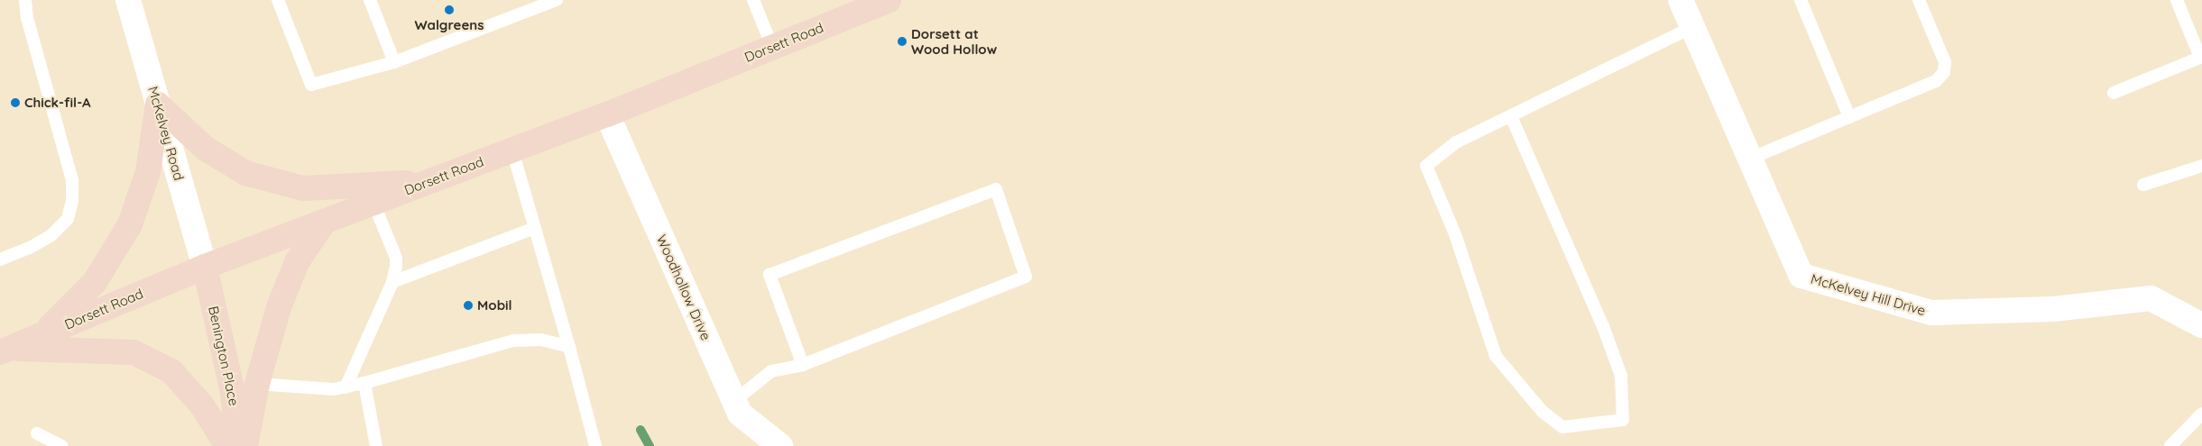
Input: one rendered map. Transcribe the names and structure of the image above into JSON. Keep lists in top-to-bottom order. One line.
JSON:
{"streets":{"main road":["Dorsett Road","Benington Place"],"street":["McKelvey Road","Woodhollow Drive","McKelvey Hill Drive"]},"crossings":[["Dorsett Road","McKelvey Road"],["Dorsett Road","Woodhollow Drive"],["Dorsett Road","Benington Place"],["McKelvey Road","Benington Place"]],"places":["Walgreens","Dorsett at Wood Hollow","Chick-fil-A","Mobil"]}
